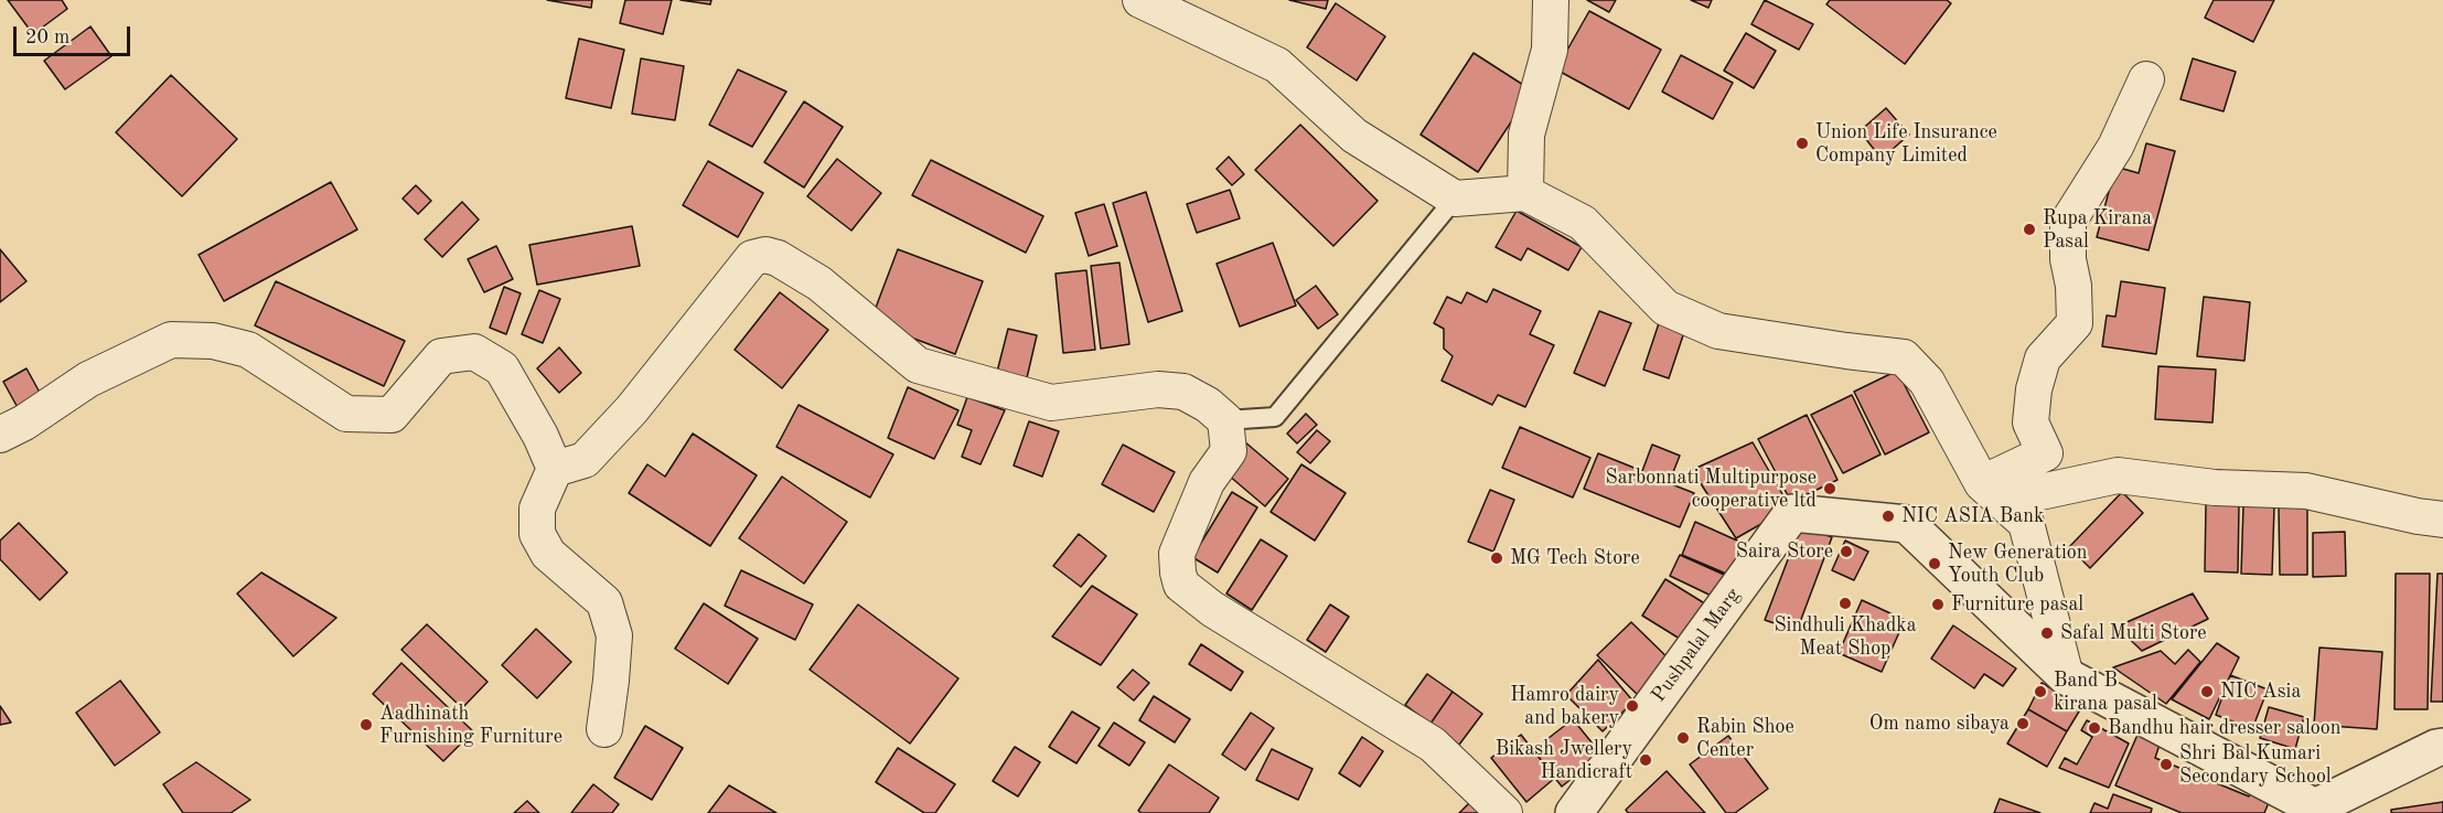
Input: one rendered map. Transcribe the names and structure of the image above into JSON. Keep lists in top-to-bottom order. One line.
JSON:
{"streets":{"street":["Pushpalal Marg"]},"places":["Union Life Insurance Company Limited","Rupa Kirana Pasal","Sarbonnati Multipurpose cooperative ltd","NIC ASIA Bank","Saira Store","MG Tech Store","New Generation Youth Club","Sindhuli Khadka Meat Shop","Furniture pasal","Safal Multi Store","Band B kirana pasal","NIC Asia","Hamro dairy and bakery","Om namo sibaya","Aadhinath Furnishing Furniture","Bandhu hair dresser saloon","Rabin Shoe Center","Bikash Jwellery Handicraft","Shri Bal Kumari Secondary School"],"scale_bar":"20 m"}
